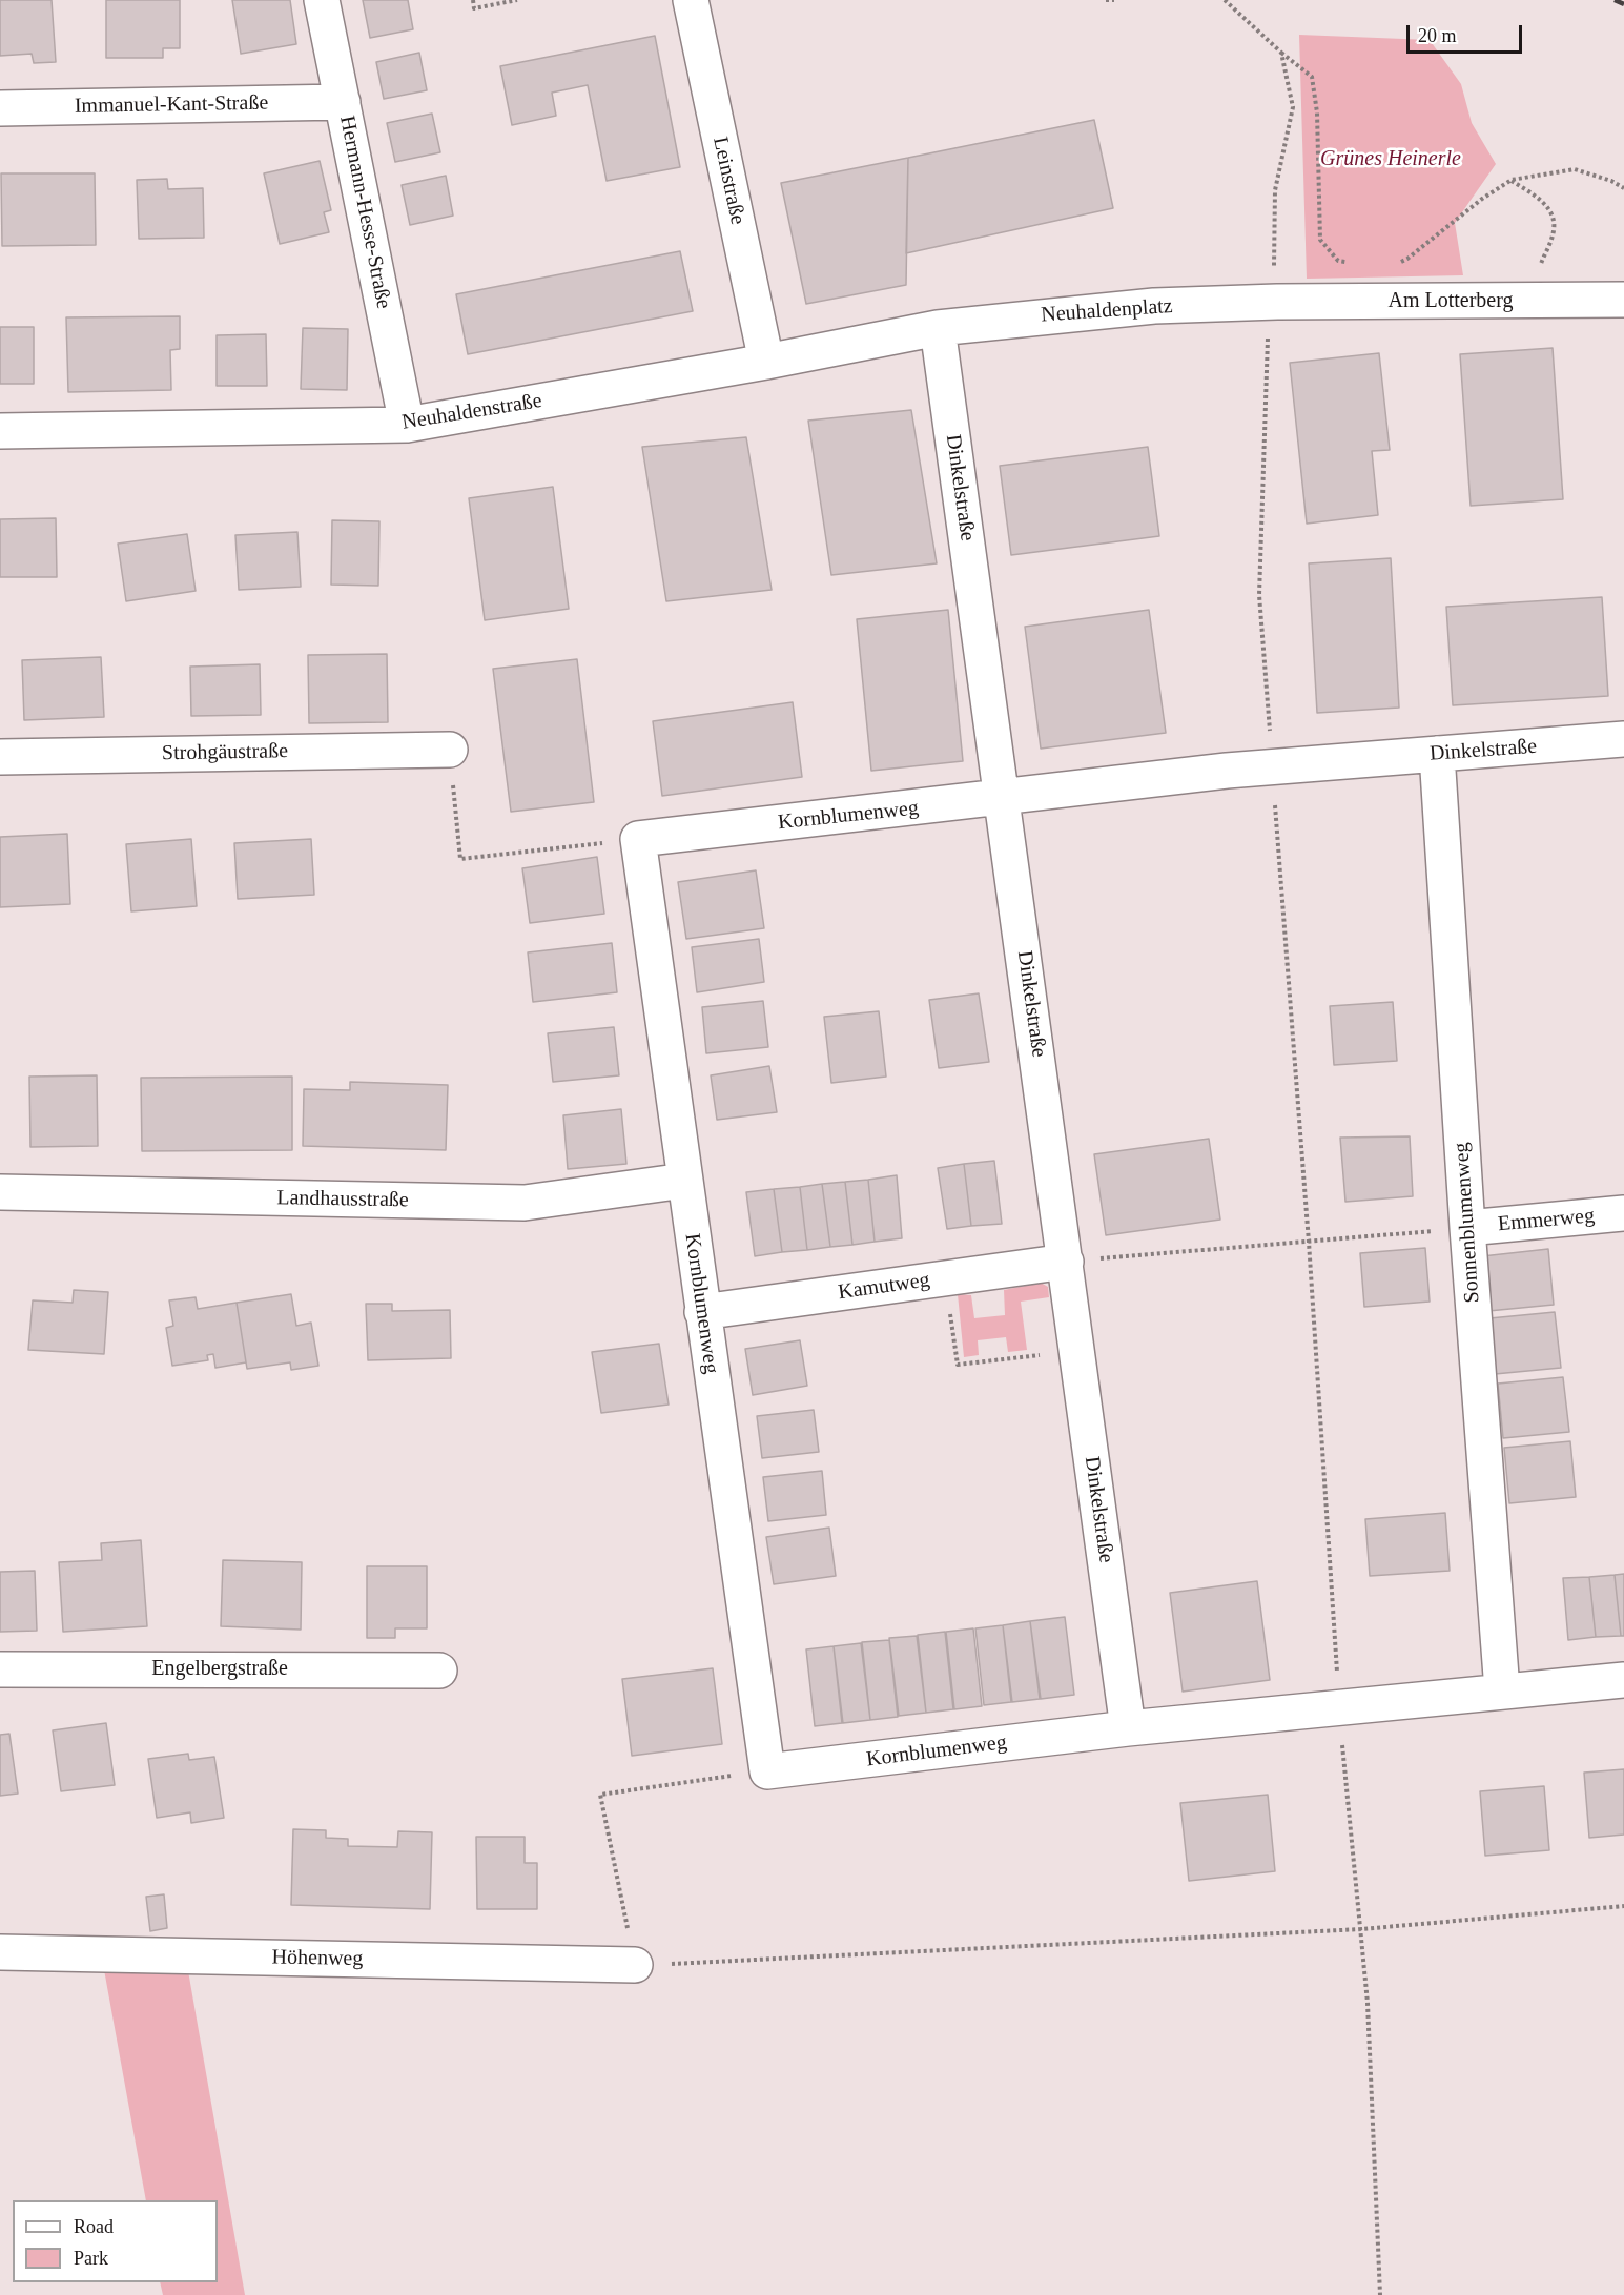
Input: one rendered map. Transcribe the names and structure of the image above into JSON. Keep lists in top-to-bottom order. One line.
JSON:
{"streets":{"street":["Immanuel-Kant-Straße","Leinstraße","Hermann-Hesse-Straße","Am Lotterberg","Neuhaldenplatz","Neuhaldenstraße","Dinkelstraße","Strohgäustraße","Kornblumenweg","Landhausstraße","Emmerweg","Sonnenblumenweg","Kamutweg","Engelbergstraße","Höhenweg"]},"crossings":[["Immanuel-Kant-Straße","Hermann-Hesse-Straße"],["Leinstraße","Neuhaldenstraße"],["Hermann-Hesse-Straße","Neuhaldenstraße"],["Am Lotterberg","Neuhaldenplatz"],["Neuhaldenplatz","Neuhaldenstraße"],["Neuhaldenplatz","Dinkelstraße"],["Neuhaldenstraße","Dinkelstraße"],["Dinkelstraße","Kornblumenweg"],["Dinkelstraße","Sonnenblumenweg"],["Dinkelstraße","Kamutweg"],["Kornblumenweg","Landhausstraße"],["Kornblumenweg","Kamutweg"],["Emmerweg","Sonnenblumenweg"]],"parks":["Grünes Heinerle"],"legend":["Road","Park"],"scale_bar":"20 m"}
